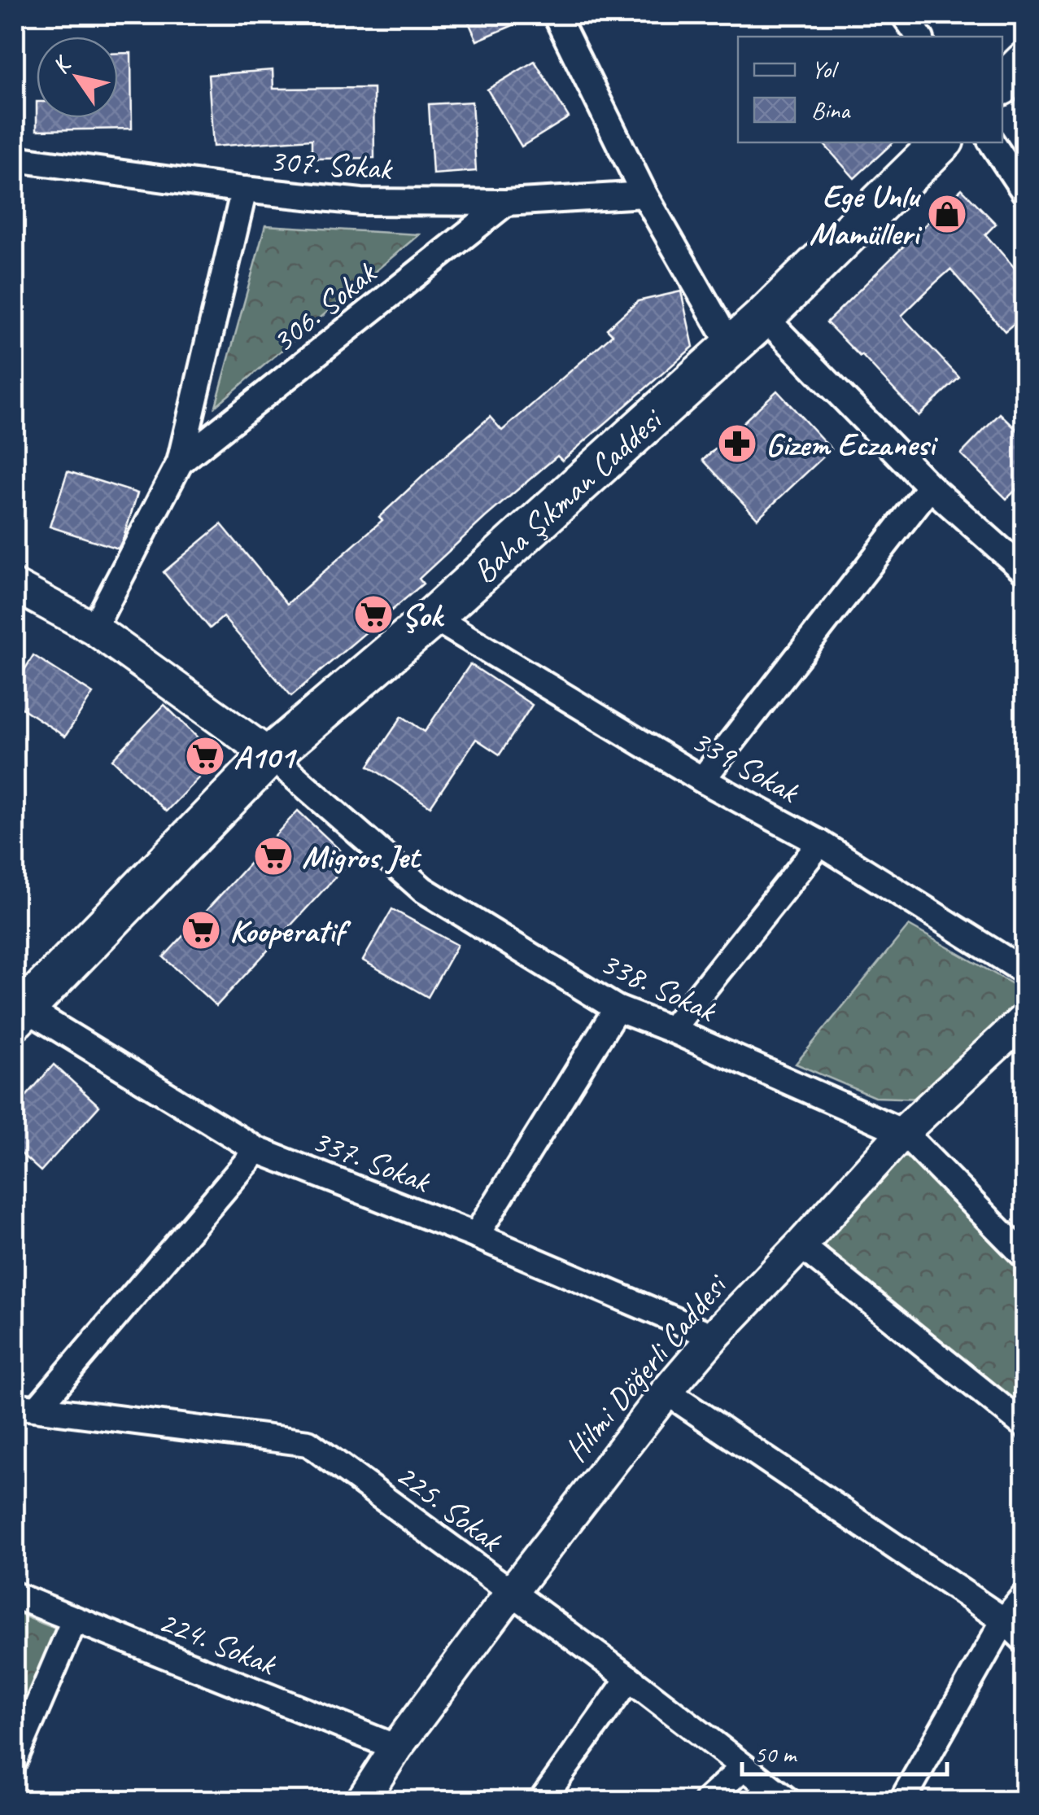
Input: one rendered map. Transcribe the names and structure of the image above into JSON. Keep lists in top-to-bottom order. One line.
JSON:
{"streets":{"main road":["Baha Şıkman Caddesi"],"street":["307. Sokak","306. Sokak","339 Sokak","338. Sokak","337. Sokak","Hilmi Döğerli Caddesi","225. Sokak","224. Sokak"]},"crossings":[["307. Sokak","306. Sokak"],["Baha Şıkman Caddesi","339 Sokak"],["Baha Şıkman Caddesi","338. Sokak"],["Baha Şıkman Caddesi","337. Sokak"],["338. Sokak","Hilmi Döğerli Caddesi"],["337. Sokak","Hilmi Döğerli Caddesi"],["Hilmi Döğerli Caddesi","225. Sokak"],["Hilmi Döğerli Caddesi","224. Sokak"]],"places":{"shop":["Ege Unlu Mamülleri"],"pharmacy":["Gizem Eczanesi"],"supermarket":["Şok","A101","Migros Jet","Kooperatif"]},"legend":["Yol","Bina"],"scale_bar":"50 m","north":"top left"}
